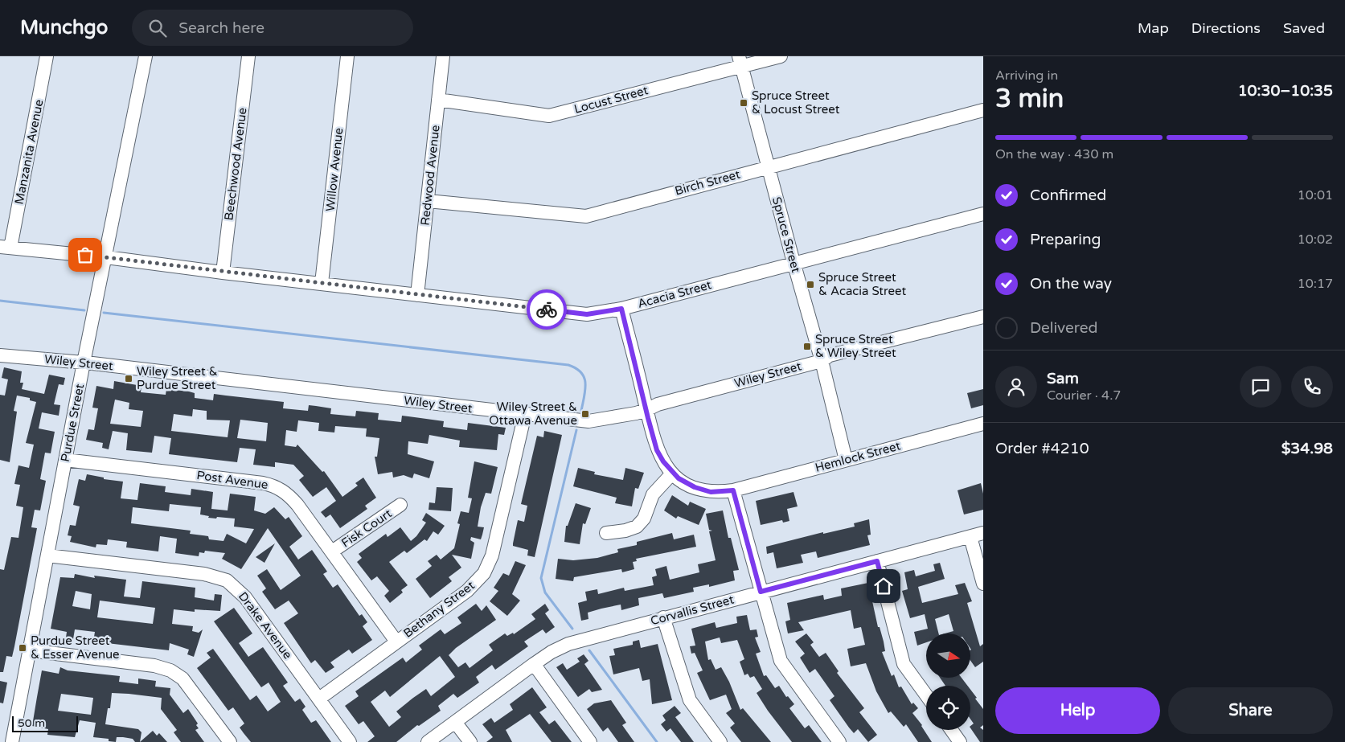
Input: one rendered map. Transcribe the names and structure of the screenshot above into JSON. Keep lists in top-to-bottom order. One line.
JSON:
{"streets":{"street":["Locust Street","Manzanita Avenue","Beechwood Avenue","Willow Avenue","Redwood Avenue","Birch Street","Spruce Street","Acacia Street","Wiley Street","Purdue Street","Hemlock Street","Post Avenue","Fisk Court","Bethany Street","Corvallis Street","Drake Avenue"]},"crossings":[["Locust Street","Redwood Avenue"],["Locust Street","Spruce Street"],["Manzanita Avenue","Acacia Street"],["Beechwood Avenue","Acacia Street"],["Willow Avenue","Acacia Street"],["Redwood Avenue","Birch Street"],["Redwood Avenue","Acacia Street"],["Birch Street","Spruce Street"],["Spruce Street","Acacia Street"],["Spruce Street","Wiley Street"],["Spruce Street","Hemlock Street"],["Acacia Street","Purdue Street"],["Wiley Street","Purdue Street"],["Wiley Street","Bethany Street"],["Purdue Street","Post Avenue"],["Purdue Street","Drake Avenue"],["Post Avenue","Fisk Court"],["Post Avenue","Bethany Street"],["Bethany Street","Drake Avenue"]],"places":{"transit":["Spruce Street & Locust Street","Spruce Street & Acacia Street","Spruce Street & Wiley Street","Wiley Street & Purdue Street","Wiley Street & Ottawa Avenue","Purdue Street & Esser Avenue"]},"scale_bar":"50 m","north":"right","page":{"header":"Munchgo","search":"Search here","nav":["Map","Directions","Saved"],"heading":["3 min","Arriving in","10:30–10:35"],"panel":["Sam","Courier · 4.7","Order #4210","$34.98"],"bar":"On the way · 430 m","list":[["Confirmed","10:01"],["Preparing","10:02"],["On the way","10:17"],"Delivered"],"buttons":["Help","Share"],"scale":"50 m"}}
